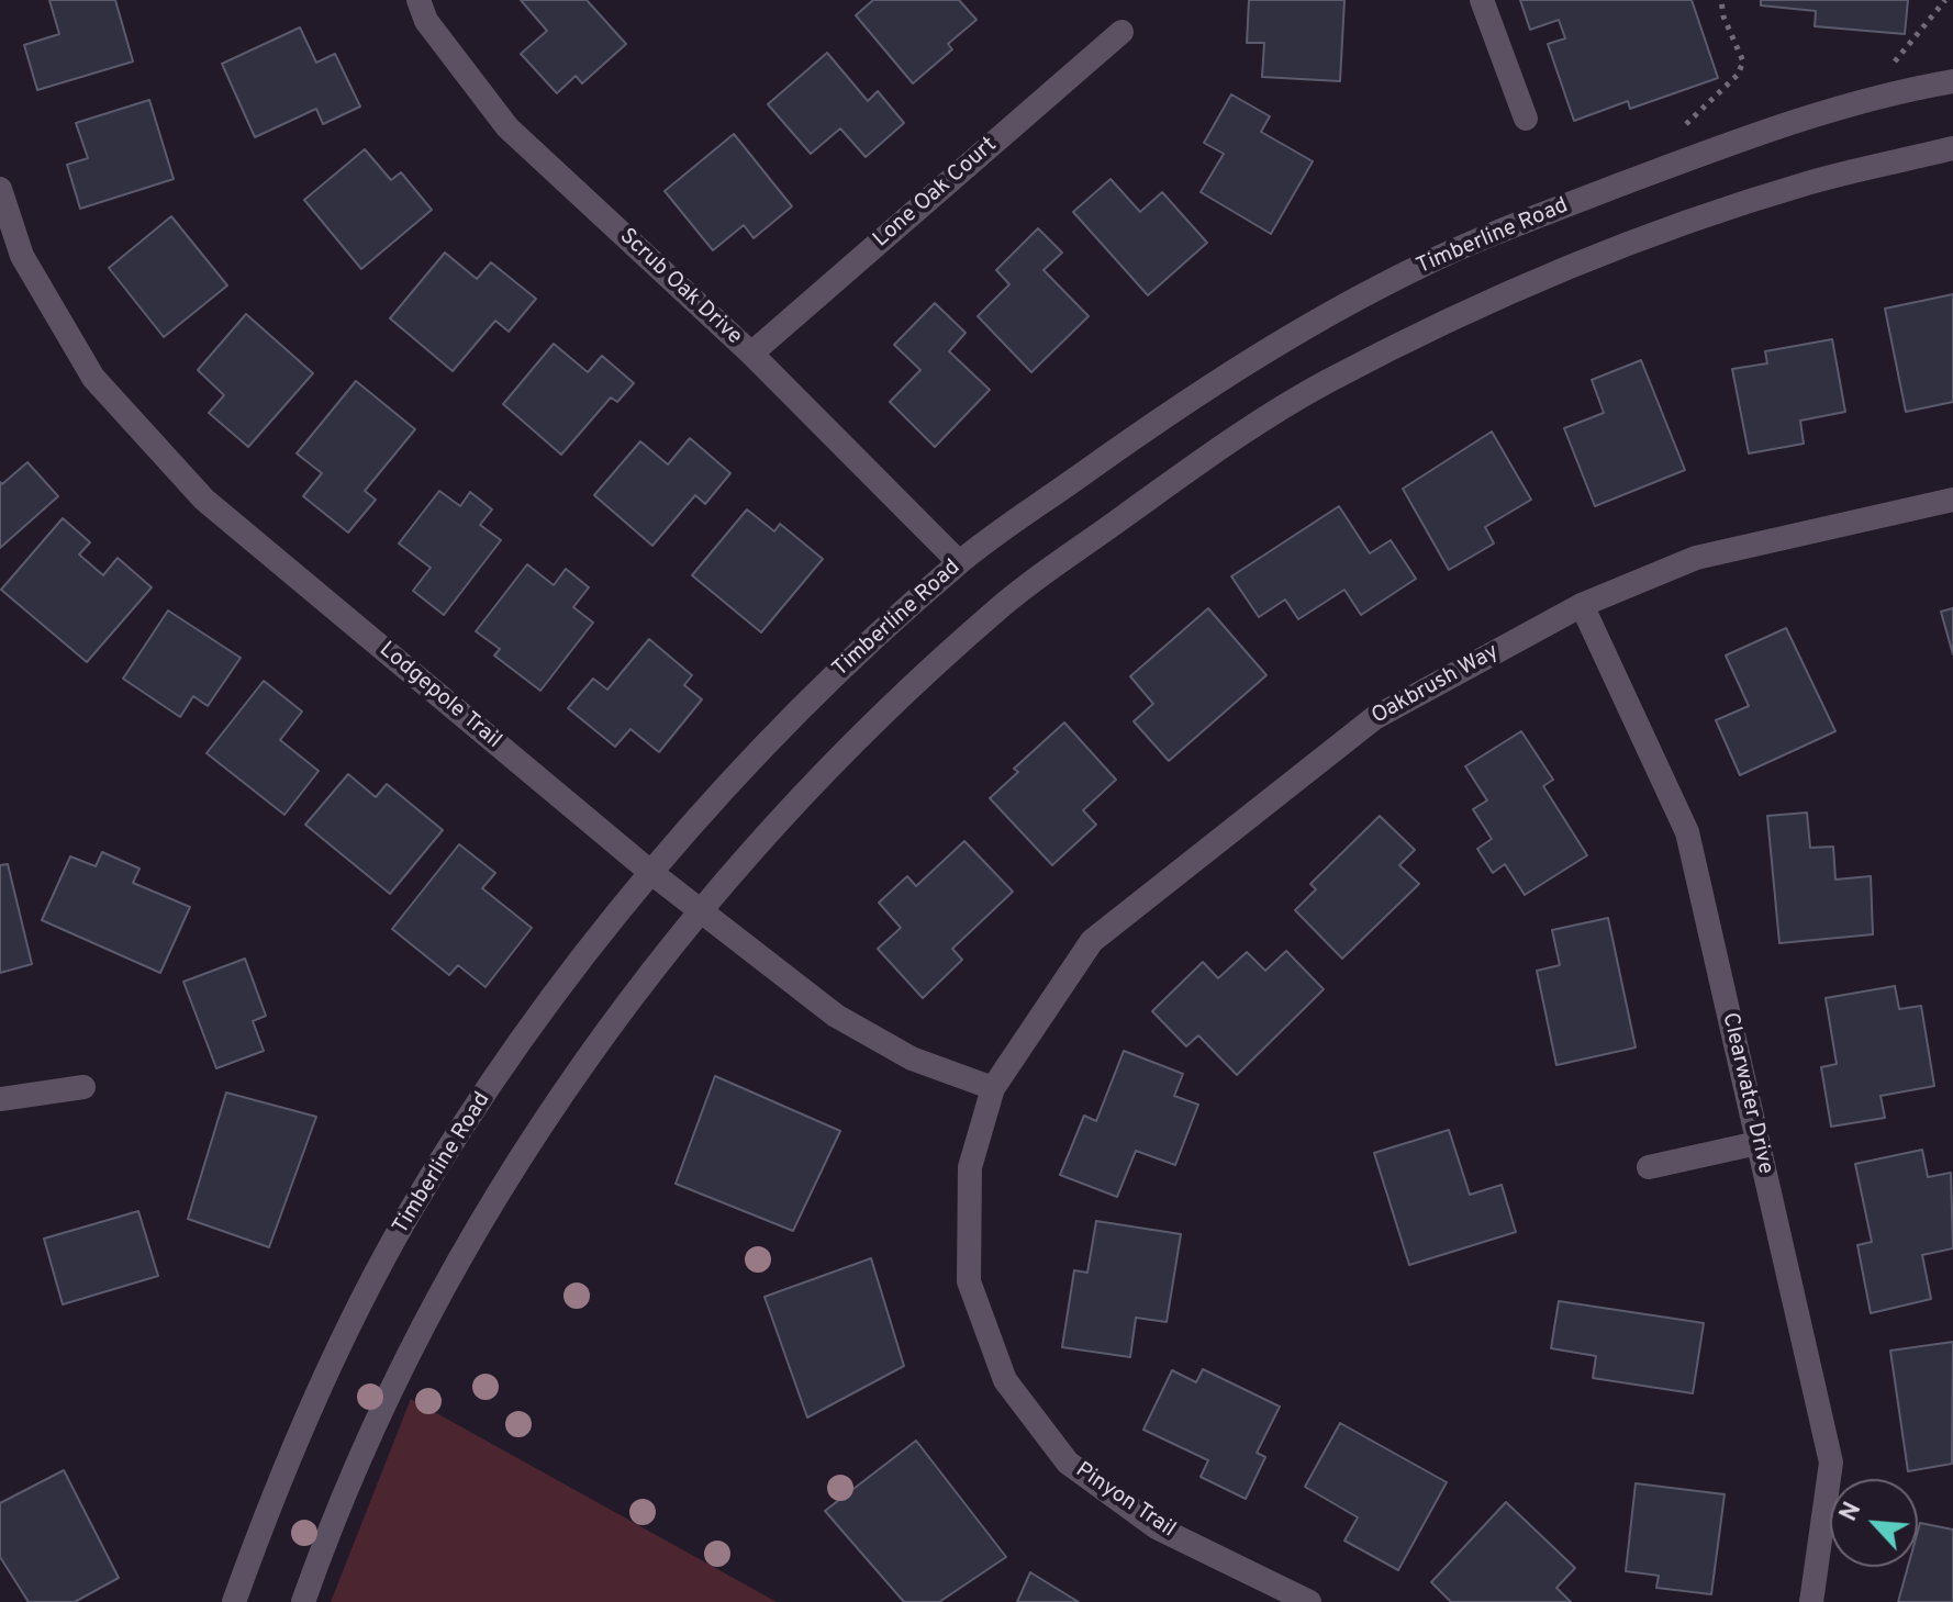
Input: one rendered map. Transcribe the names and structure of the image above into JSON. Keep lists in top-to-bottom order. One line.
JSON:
{"streets":{"street":["Lone Oak Court","Timberline Road","Scrub Oak Drive","Oakbrush Way","Lodgepole Trail","Clearwater Drive","Pinyon Trail"]},"crossings":[["Lone Oak Court","Scrub Oak Drive"],["Timberline Road","Scrub Oak Drive"],["Timberline Road","Lodgepole Trail"],["Oakbrush Way","Lodgepole Trail"],["Oakbrush Way","Clearwater Drive"],["Oakbrush Way","Pinyon Trail"],["Lodgepole Trail","Pinyon Trail"]],"north":"top left"}
